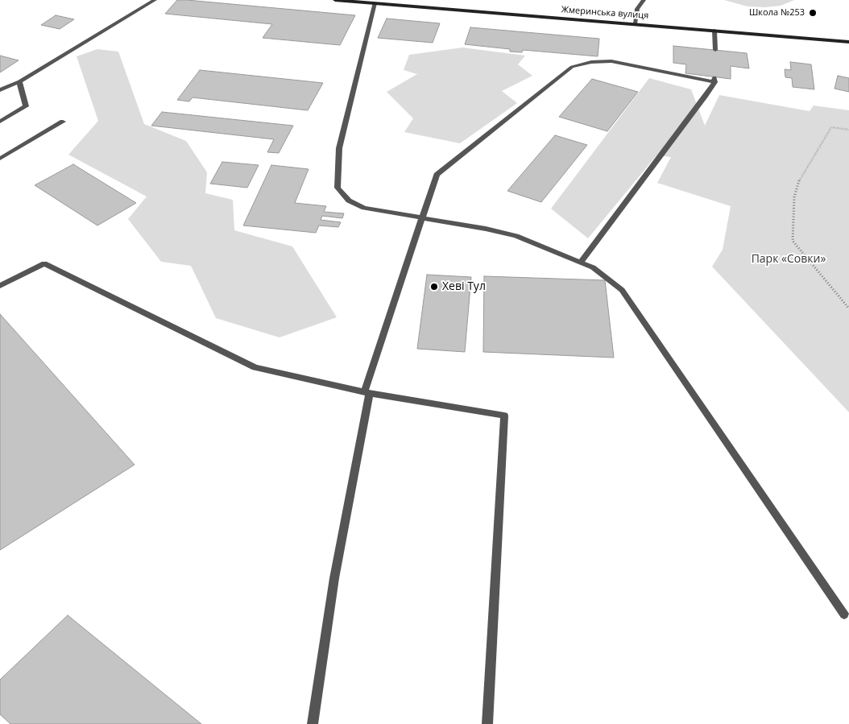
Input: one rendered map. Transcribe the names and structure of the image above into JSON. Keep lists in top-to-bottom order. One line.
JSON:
{"streets":{"main road":["Жмеринська вулиця"]},"parks":["Парк «Совки»"],"places":["Школа №253","Хеві Тул"]}
